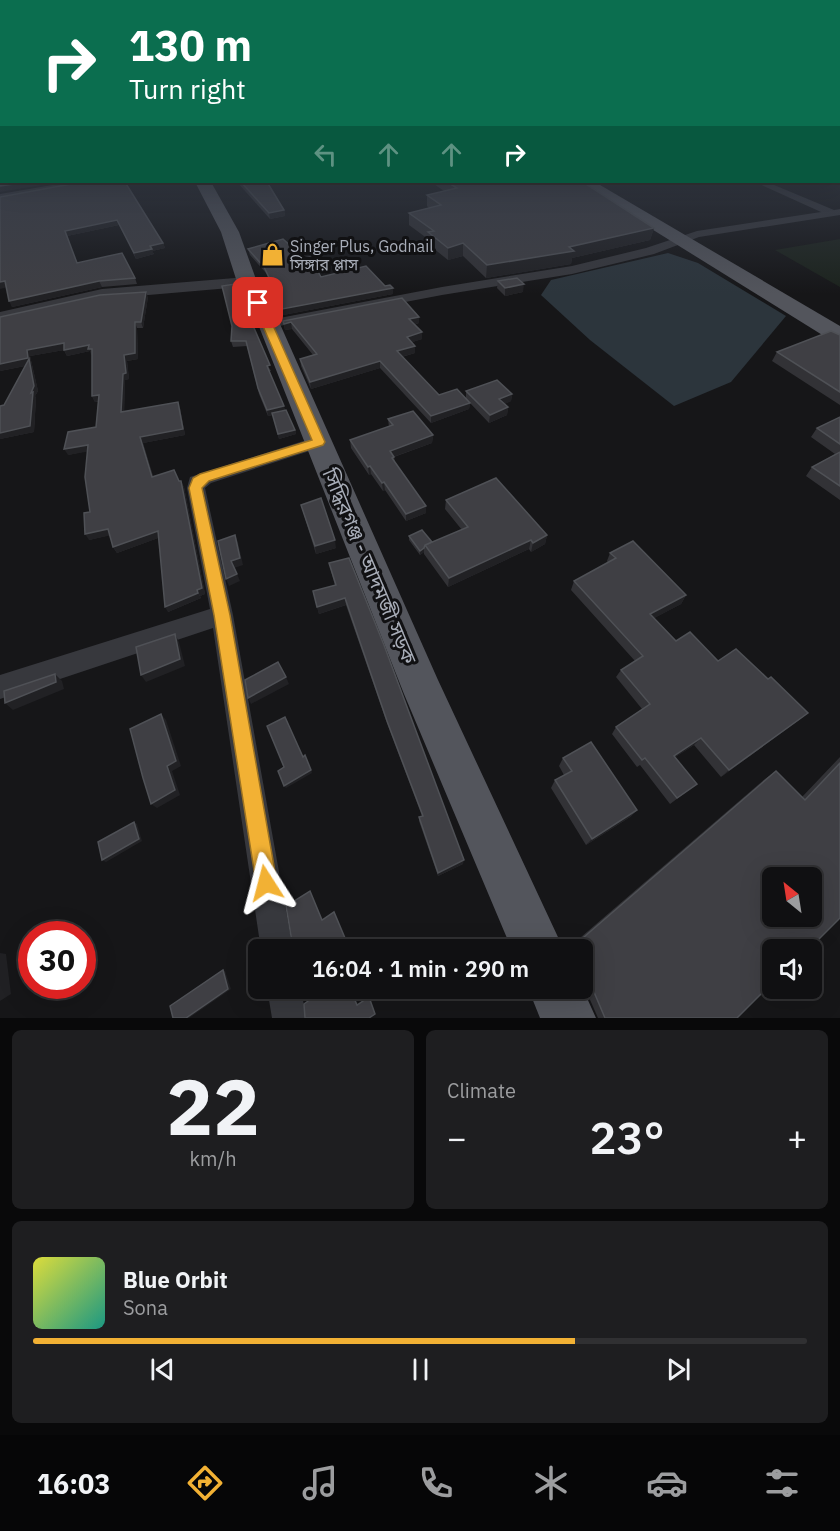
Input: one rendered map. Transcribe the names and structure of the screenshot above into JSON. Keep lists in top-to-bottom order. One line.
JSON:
{"streets":{"main road":["সিদ্ধিরগঞ্জ - আদমজী সড়ক"]},"places":{"shop":["Singer Plus, Godnail সিঙ্গার প্লাস"]},"north":"top left","page":{"turn":["130 m","Turn right"],"limit":"30","trip":"16:04 · 1 min · 290 m","tile":[["22","km/h"],"Climate"],"heat":["−","23°","+"],"song":["Blue Orbit","Sona"],"tabs":"16:03"}}
